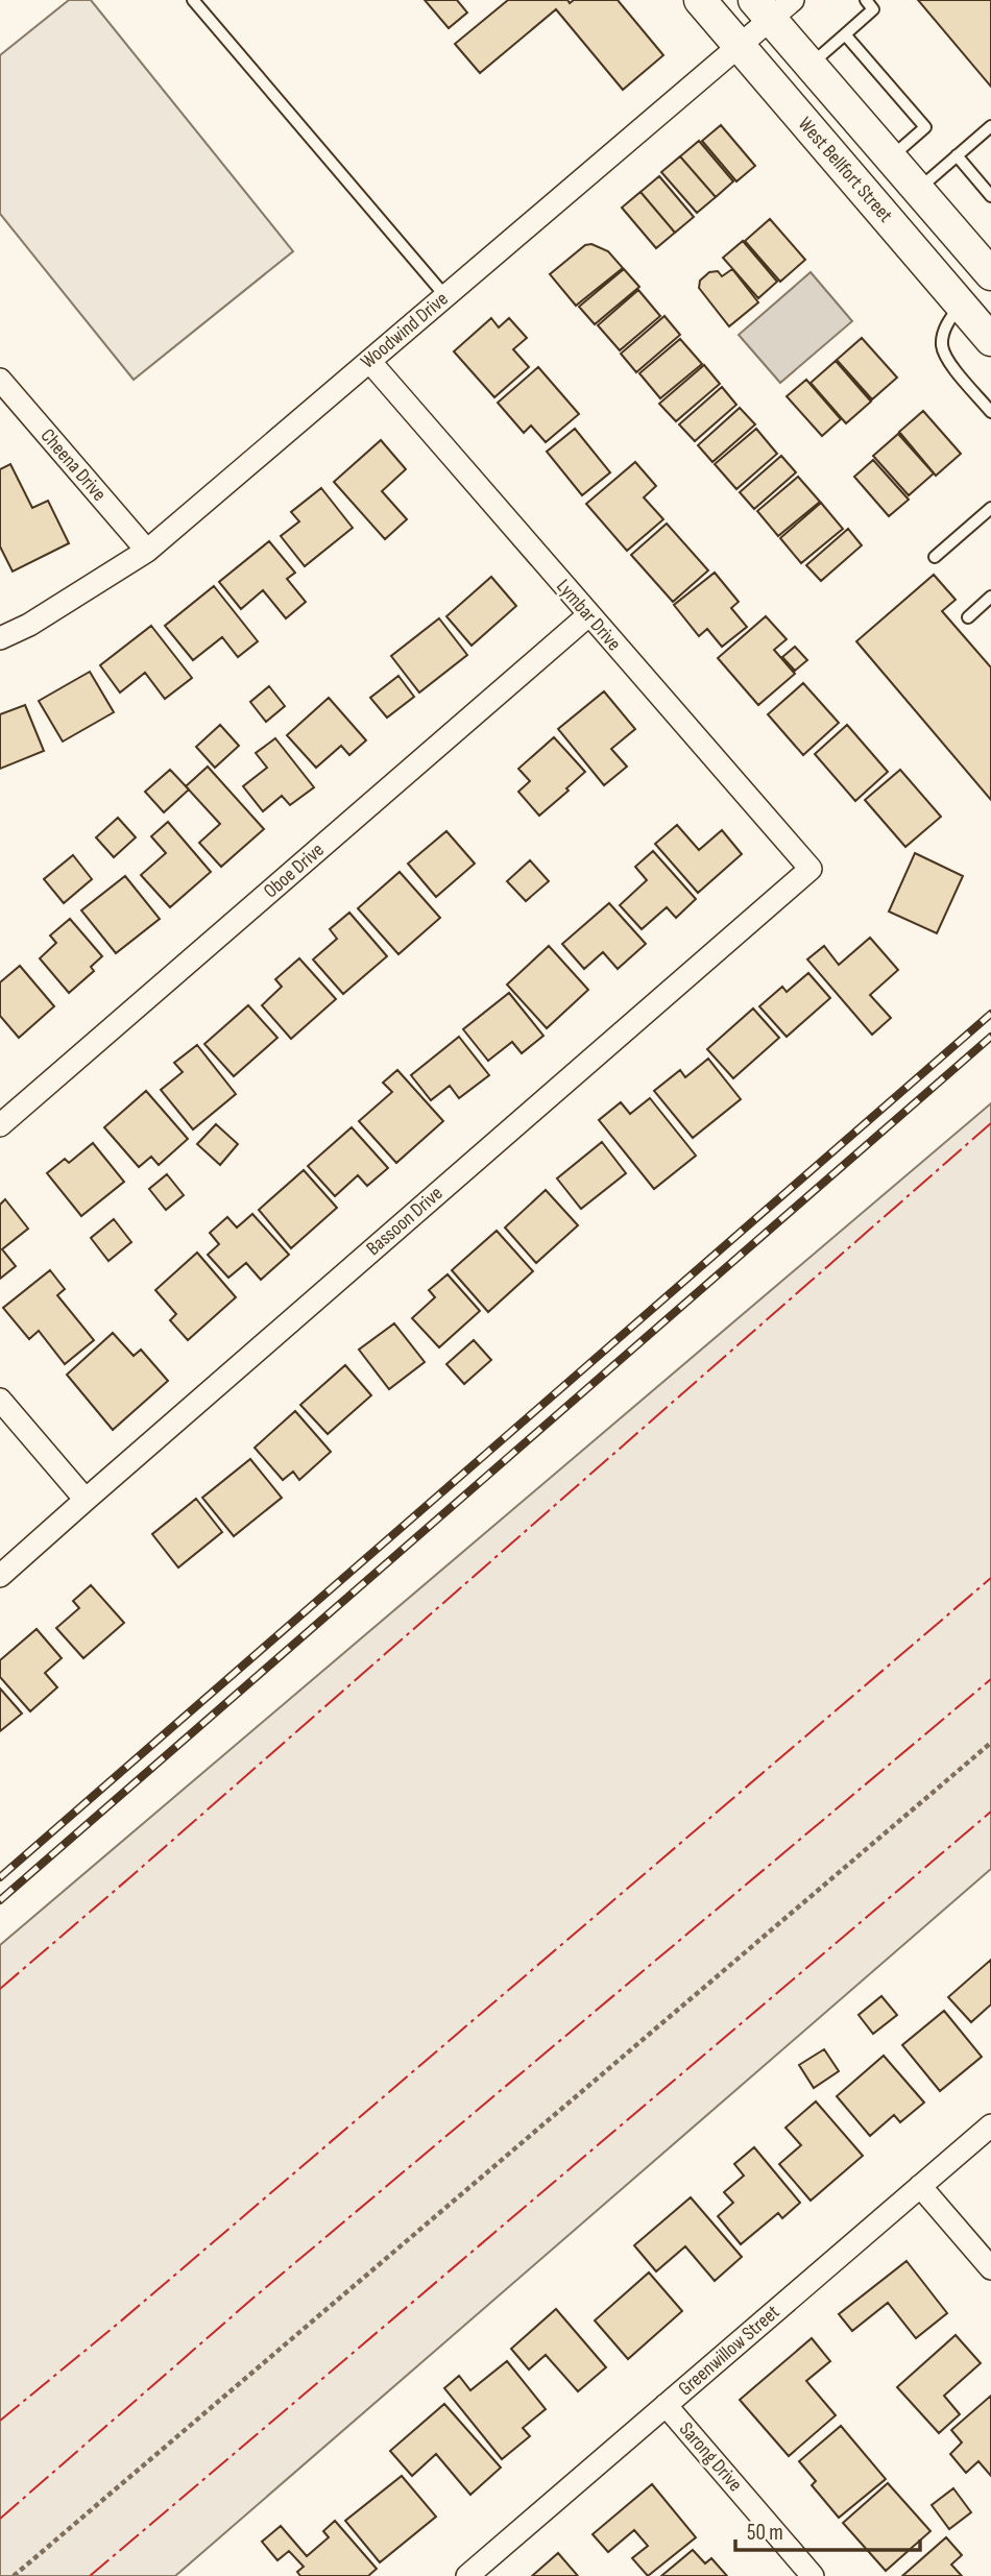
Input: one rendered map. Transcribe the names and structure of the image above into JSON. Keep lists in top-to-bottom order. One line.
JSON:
{"streets":{"main road":["West Bellfort Street"],"street":["Woodwind Drive","Cheena Drive","Lymbar Drive","Oboe Drive","Bassoon Drive","Greenwillow Street","Sarong Drive"]},"crossings":[["West Bellfort Street","Woodwind Drive"],["Woodwind Drive","Cheena Drive"],["Woodwind Drive","Lymbar Drive"],["Lymbar Drive","Oboe Drive"],["Lymbar Drive","Bassoon Drive"],["Greenwillow Street","Sarong Drive"]],"scale_bar":"50 m"}
